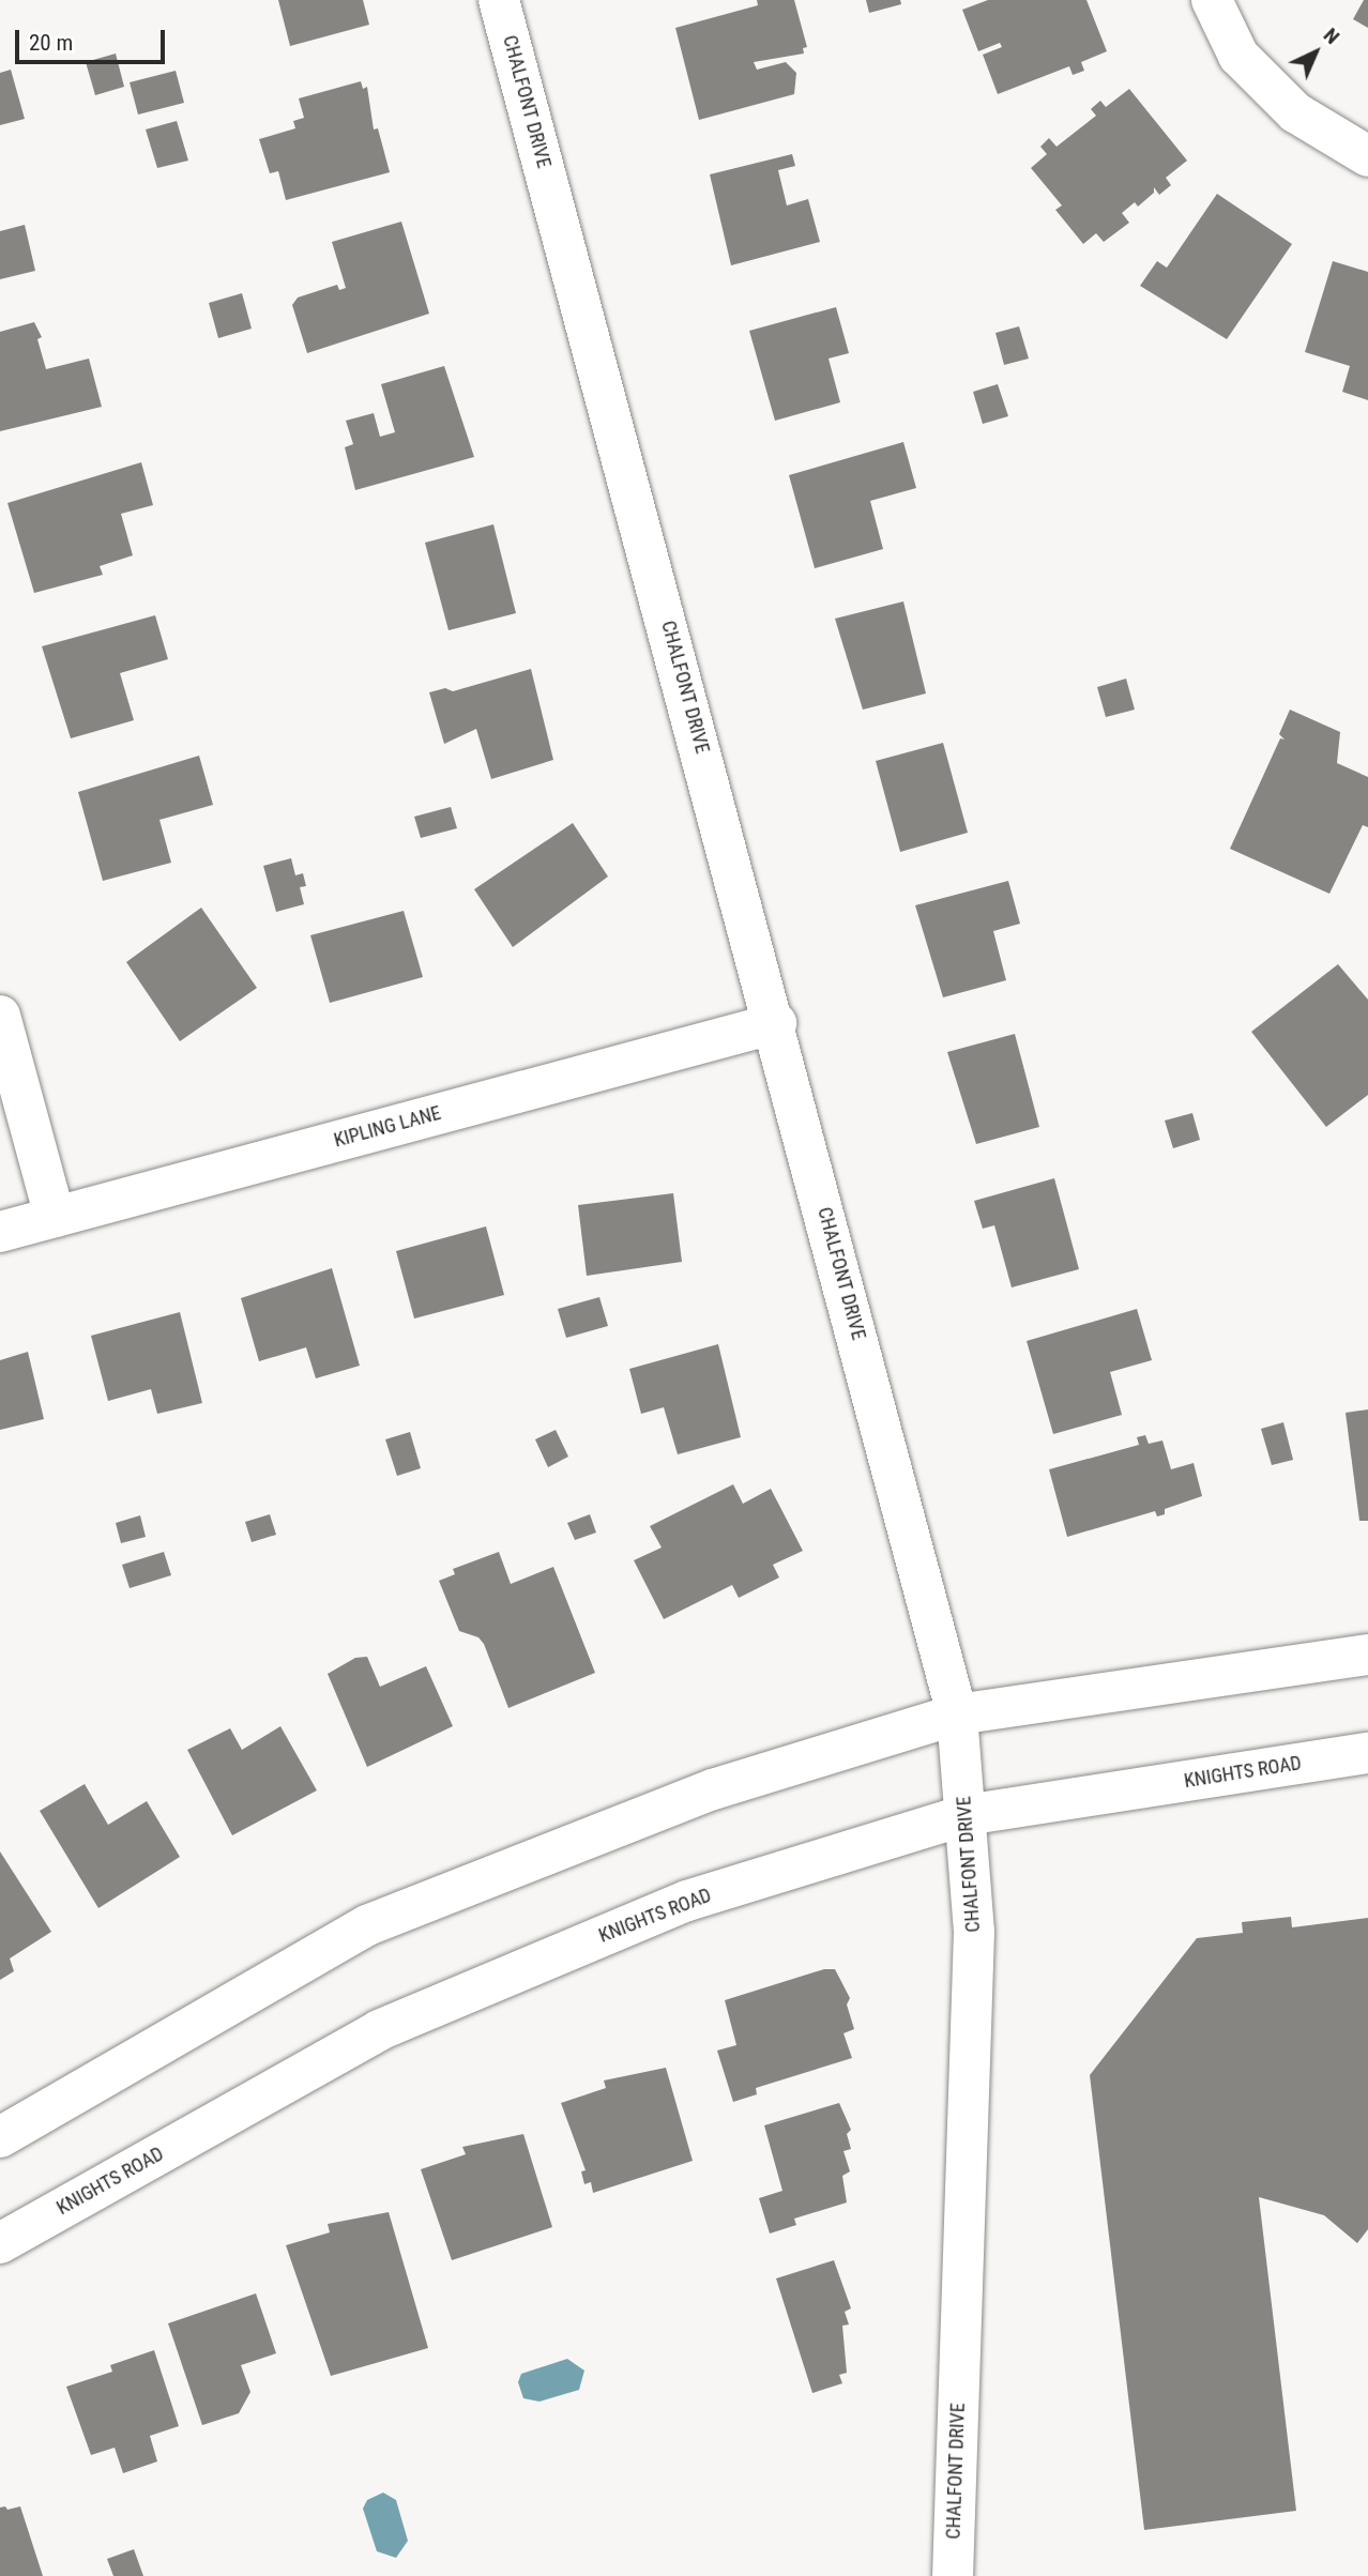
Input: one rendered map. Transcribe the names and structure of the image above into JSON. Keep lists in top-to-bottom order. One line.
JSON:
{"streets":{"street":["CHALFONT DRIVE","KIPLING LANE","KNIGHTS ROAD"]},"crossings":[["CHALFONT DRIVE","KIPLING LANE"],["CHALFONT DRIVE","KNIGHTS ROAD"]],"scale_bar":"20 m","north":"top right"}
